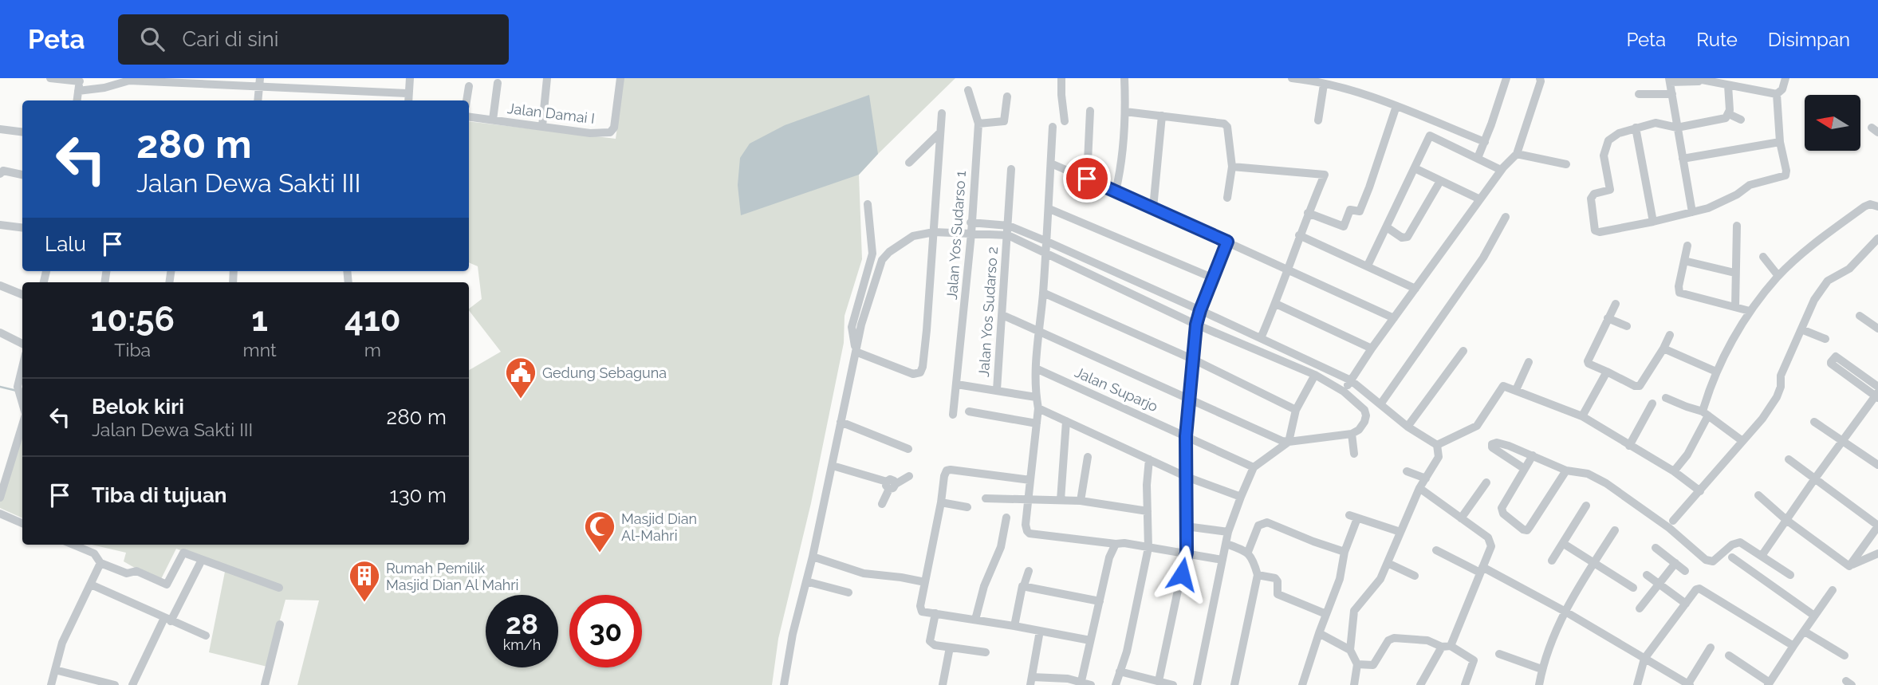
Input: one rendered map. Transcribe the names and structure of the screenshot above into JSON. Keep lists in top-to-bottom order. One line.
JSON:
{"streets":{"street":["Jalan Damai I","Jalan Yos Sudarso 1","Jalan Yos Sudarso 2","Jalan Suparjo"]},"places":{"public building":["Gedung Sebaguna"],"mosque":["Masjid Dian Al-Mahri"],"building":["Rumah Pemilik Masjid Dian Al Mahri"]},"north":"left","page":{"header":"Peta","search":"Cari di sini","nav":["Peta","Rute","Disimpan"],"turn":["280 m","Jalan Dewa Sakti III"],"then":"Lalu","eta":["10:56","Tiba","1","mnt","410","m"],"list":[{"name":"Belok kiri","note":"Jalan Dewa Sakti III","value":"280 m"},{"name":"Tiba di tujuan","value":"130 m"}],"speed":"28 km/h","limit":"30"}}
